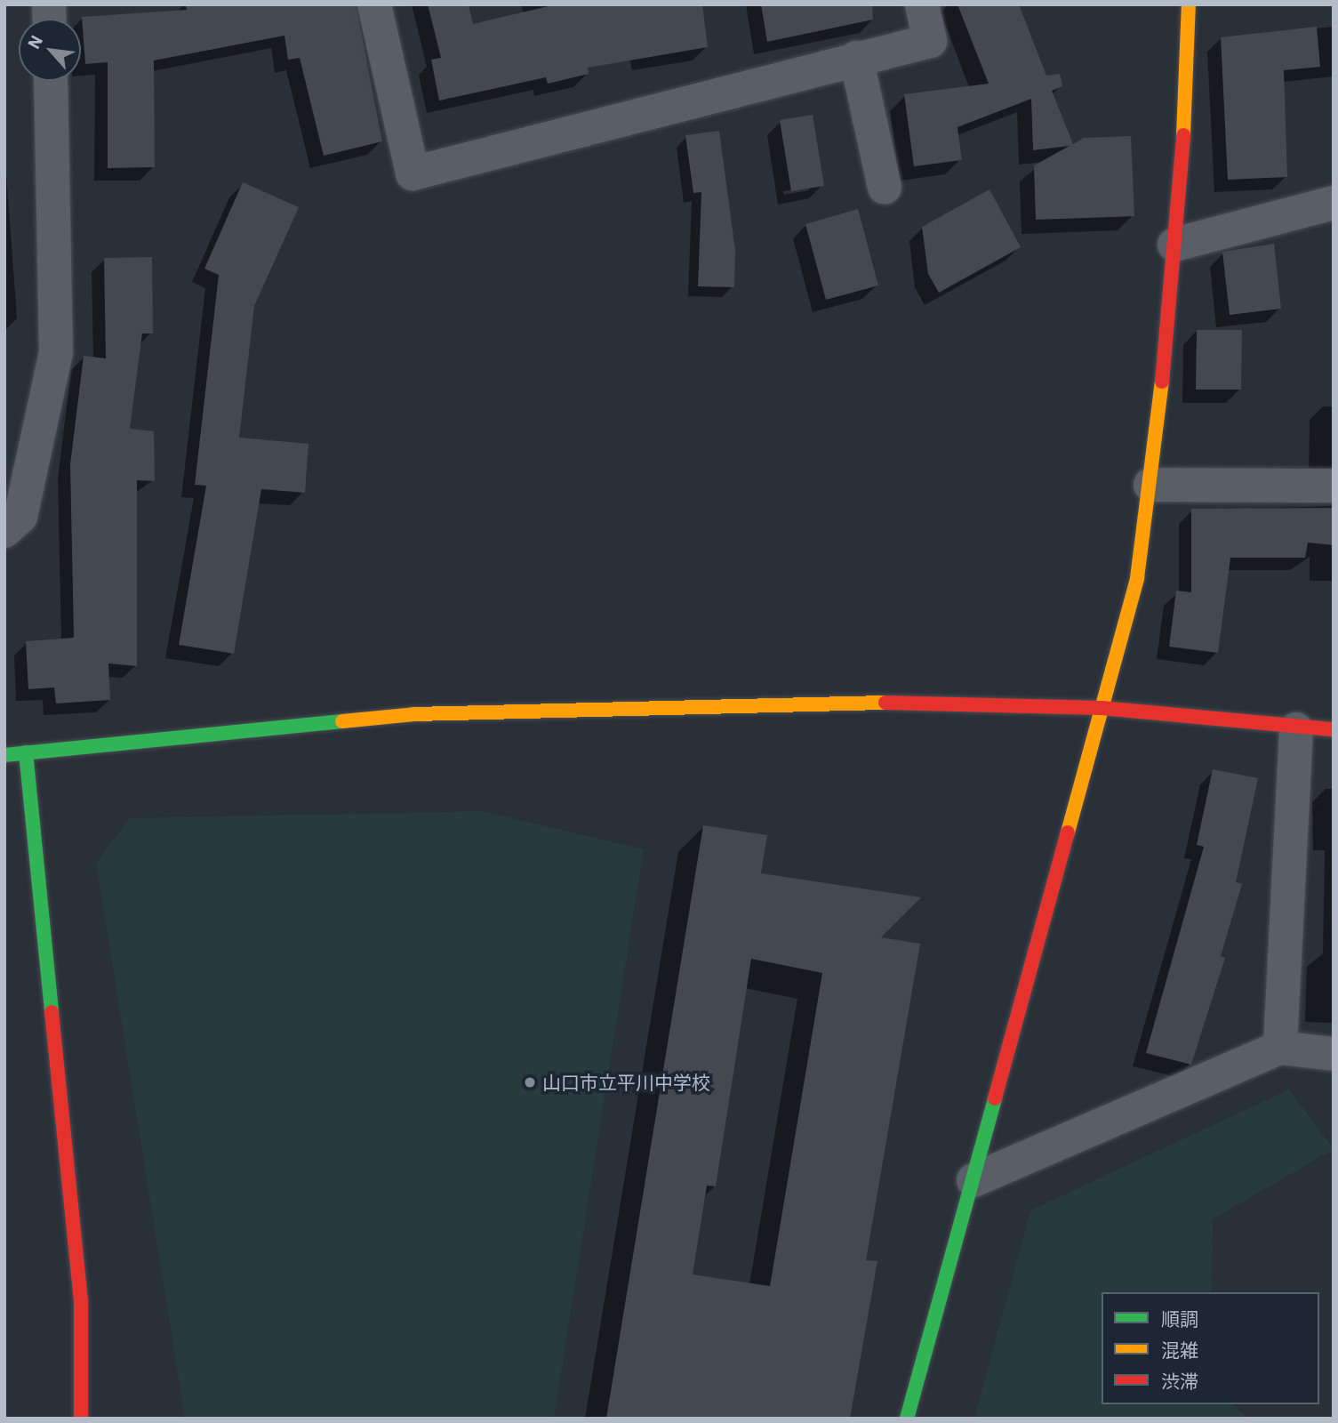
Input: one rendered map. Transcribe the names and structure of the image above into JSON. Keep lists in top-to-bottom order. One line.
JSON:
{"places":["山口市立平川中学校"],"legend":["順調","混雑","渋滞"],"north":"top left"}
